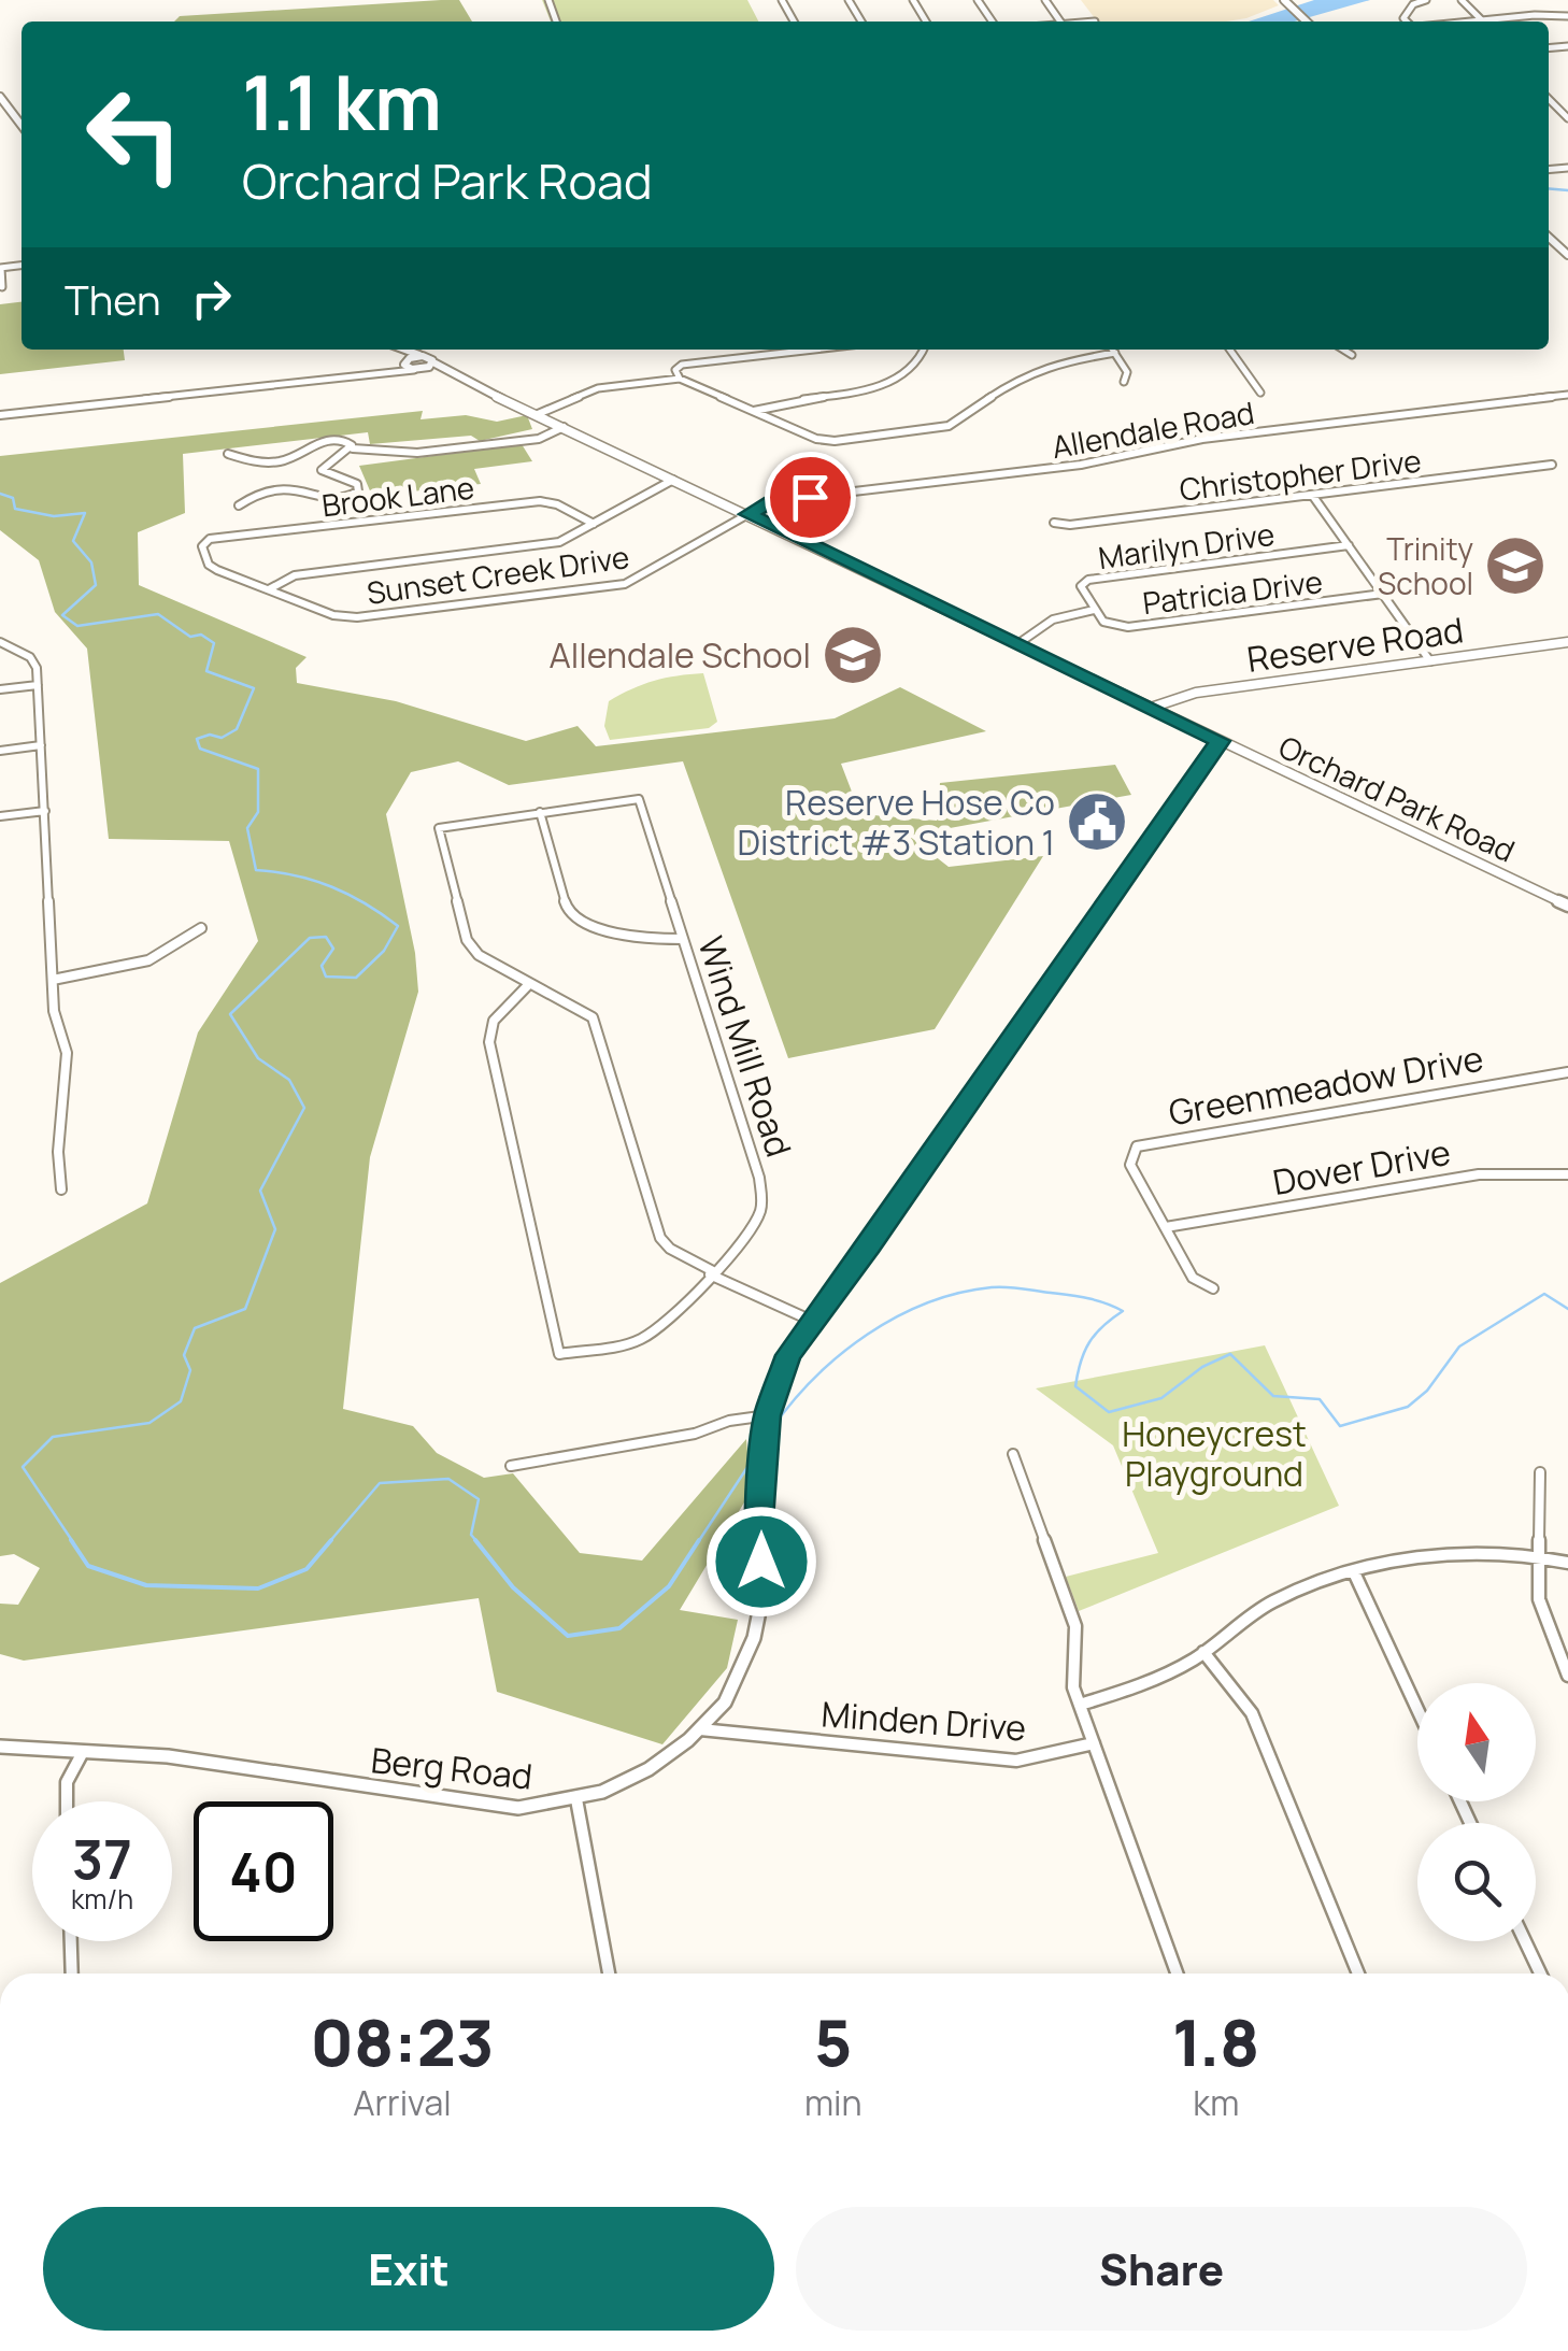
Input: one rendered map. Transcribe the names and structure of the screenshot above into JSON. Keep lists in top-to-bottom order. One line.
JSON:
{"streets":{"main road":["Orchard Park Road"],"street":["Allendale Road","Christopher Drive","Brook Lane","Marilyn Drive","Sunset Creek Drive","Patricia Drive","Reserve Road","Wind Mill Road","Greenmeadow Drive","Dover Drive","Minden Drive","Berg Road"]},"crossings":[["Allendale Road","Sunset Creek Drive"],["Allendale Road","Orchard Park Road"],["Brook Lane","Sunset Creek Drive"],["Marilyn Drive","Patricia Drive"],["Marilyn Drive","Orchard Park Road"],["Sunset Creek Drive","Orchard Park Road"],["Reserve Road","Orchard Park Road"],["Orchard Park Road","Berg Road"],["Greenmeadow Drive","Dover Drive"],["Minden Drive","Berg Road"]],"parks":["Honeycrest Playground"],"places":{"school or university":["Trinity School","Allendale School"],"public building":["Reserve Hose Co District #3 Station 1"]},"north":"top","page":{"turn":["1.1 km","Orchard Park Road"],"then":"Then","speed":"37 km/h","limit":"40","eta":["08:23","Arrival","5","min","1.8","km"],"buttons":["Exit","Share"]}}
